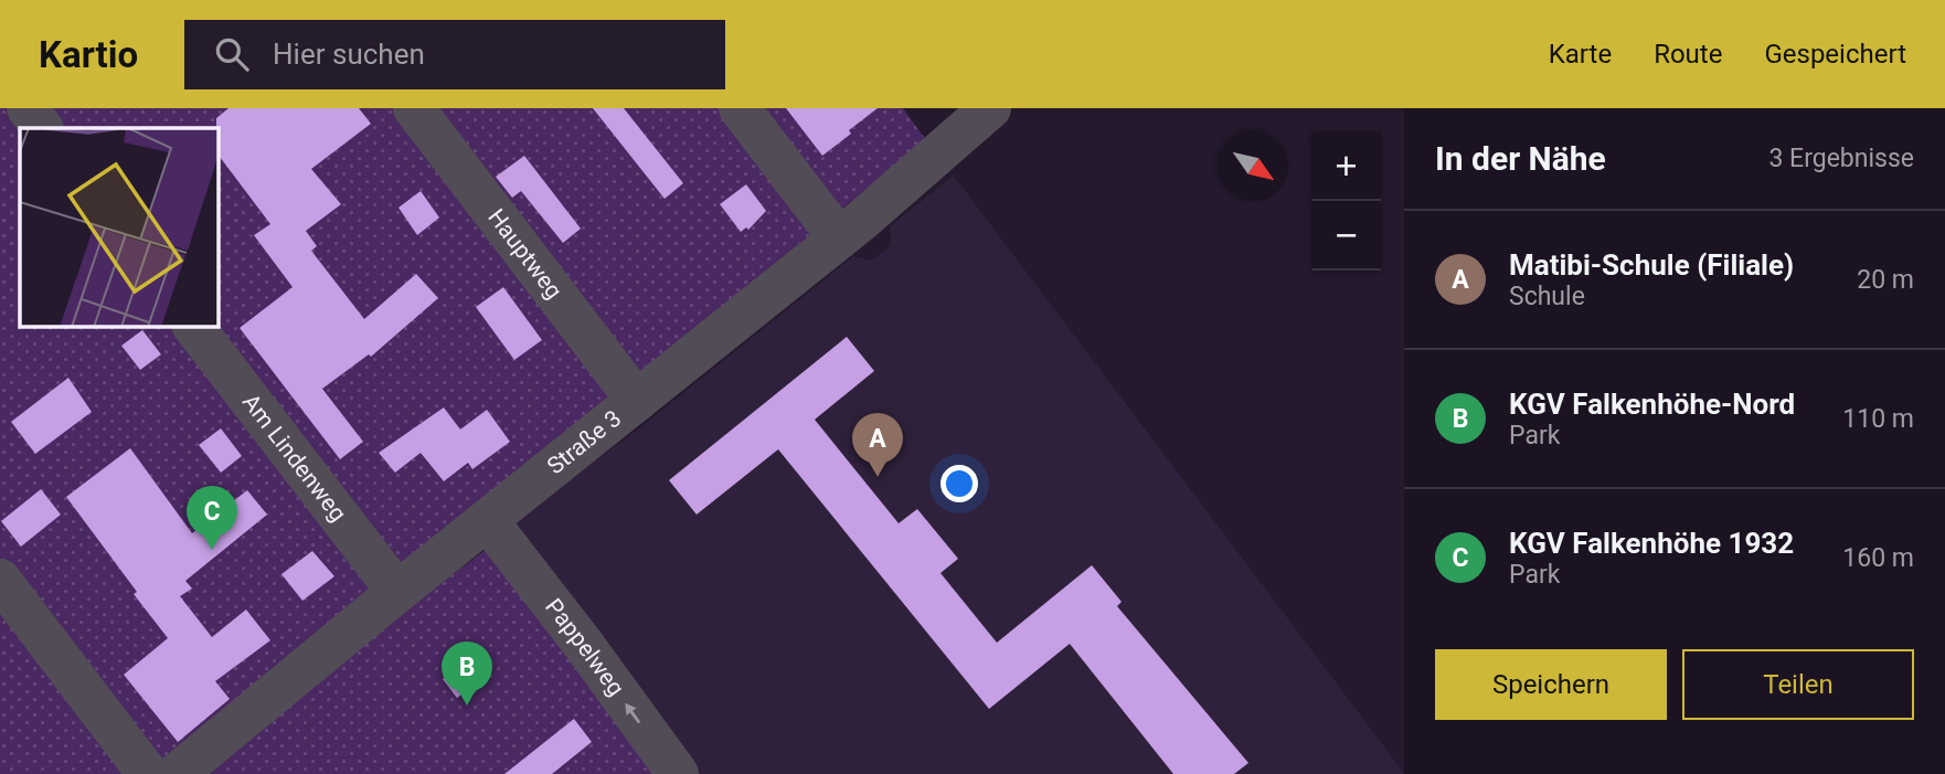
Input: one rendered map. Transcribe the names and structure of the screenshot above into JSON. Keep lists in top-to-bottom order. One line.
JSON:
{"streets":{"street":["Hauptweg","Straße 3","Am Lindenweg","Pappelweg"]},"crossings":[["Hauptweg","Straße 3"],["Straße 3","Am Lindenweg"],["Straße 3","Pappelweg"]],"one_way":["Pappelweg"],"north":"bottom right","page":{"header":"Kartio","search":"Hier suchen","nav":["Karte","Route","Gespeichert"],"heading":["In der Nähe","3 Ergebnisse"],"map_buttons":["+","−"],"list":[{"mark":"A","name":"Matibi-Schule (Filiale)","note":"Schule","value":"20 m"},{"mark":"B","name":"KGV Falkenhöhe-Nord","note":"Park","value":"110 m"},{"mark":"C","name":"KGV Falkenhöhe 1932","note":"Park","value":"160 m"}],"pins":["A","C","B"],"buttons":["Speichern","Teilen"]}}
